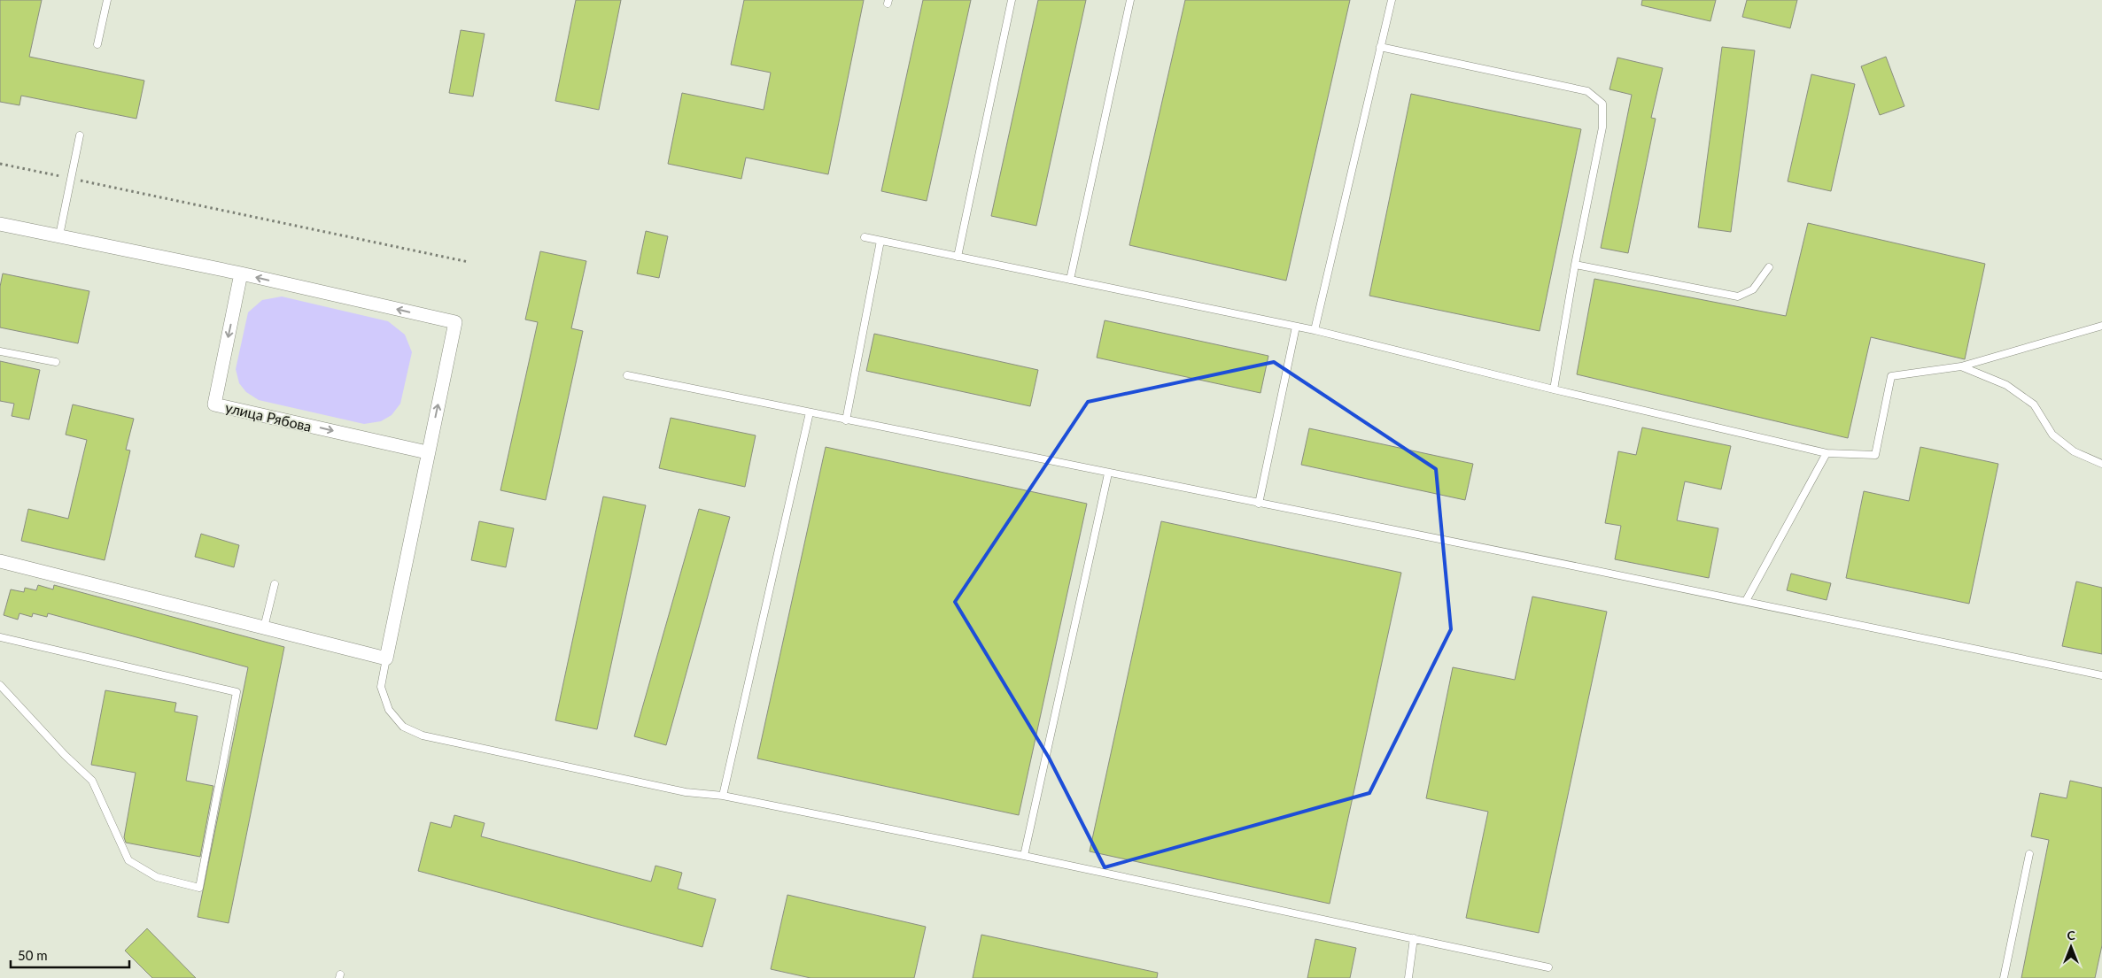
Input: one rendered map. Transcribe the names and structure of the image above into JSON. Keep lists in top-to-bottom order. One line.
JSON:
{"streets":{"street":["улица Рябова"]},"scale_bar":"50 m","north":"top"}
